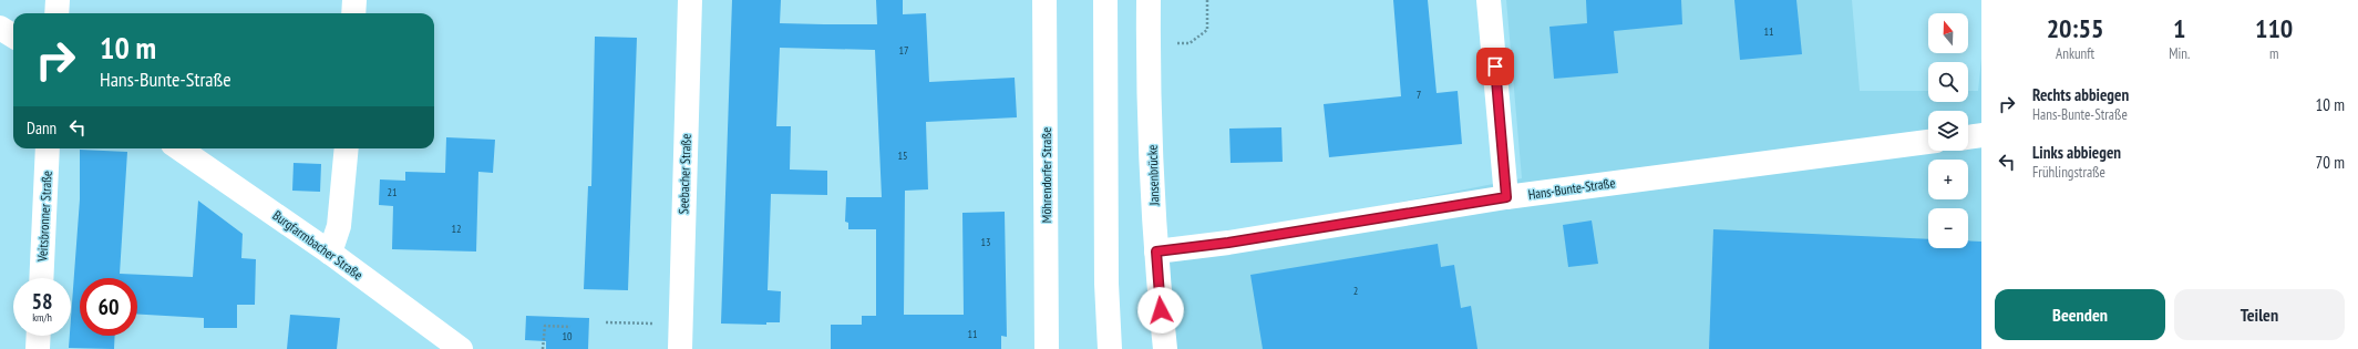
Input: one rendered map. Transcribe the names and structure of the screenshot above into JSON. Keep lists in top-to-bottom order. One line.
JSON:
{"streets":{"street":["Seebacher Straße","Möhrendorfer Straße","Jansenbrücke","Hans-Bunte-Straße","Veitsbronner Straße","Burgfarrnbacher Straße"]},"crossings":[["Jansenbrücke","Hans-Bunte-Straße"]],"house_numbers":["11","17","7","15","21","12","13","2","11","10"],"north":"top","page":{"eta":["20:55","Ankunft","1","Min.","110","m"],"map_buttons":["+","−"],"turn":["10 m","Hans-Bunte-Straße"],"list":[{"name":"Rechts abbiegen","note":"Hans-Bunte-Straße","value":"10 m"},{"name":"Links abbiegen","note":"Frühlingstraße","value":"70 m"}],"then":"Dann","speed":"58 km/h","limit":"60","buttons":["Beenden","Teilen"]}}
